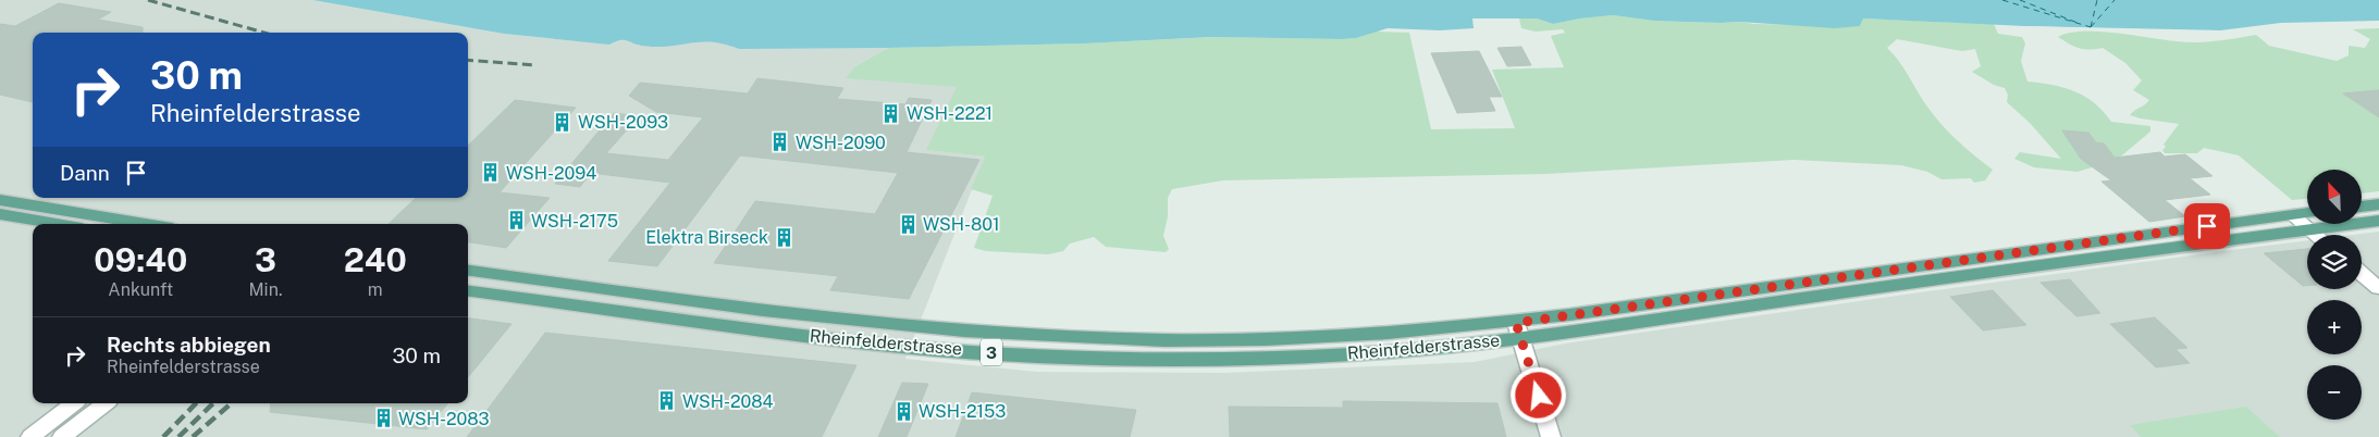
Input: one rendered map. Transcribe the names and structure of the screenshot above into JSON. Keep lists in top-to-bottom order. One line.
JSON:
{"streets":{"main road":["Rheinfelderstrasse","3"]},"places":{"building":["WSH-2221","WSH-2093","WSH-2090","WSH-2094","WSH-2175","WSH-801","Elektra Birseck","WSH-2084","WSH-2153","WSH-2083"]},"north":"top left","page":{"turn":["30 m","Rheinfelderstrasse"],"then":"Dann","map_buttons":["+","−"],"eta":["09:40","Ankunft","3","Min.","240","m"],"list":[{"name":"Rechts abbiegen","note":"Rheinfelderstrasse","value":"30 m"}]}}
